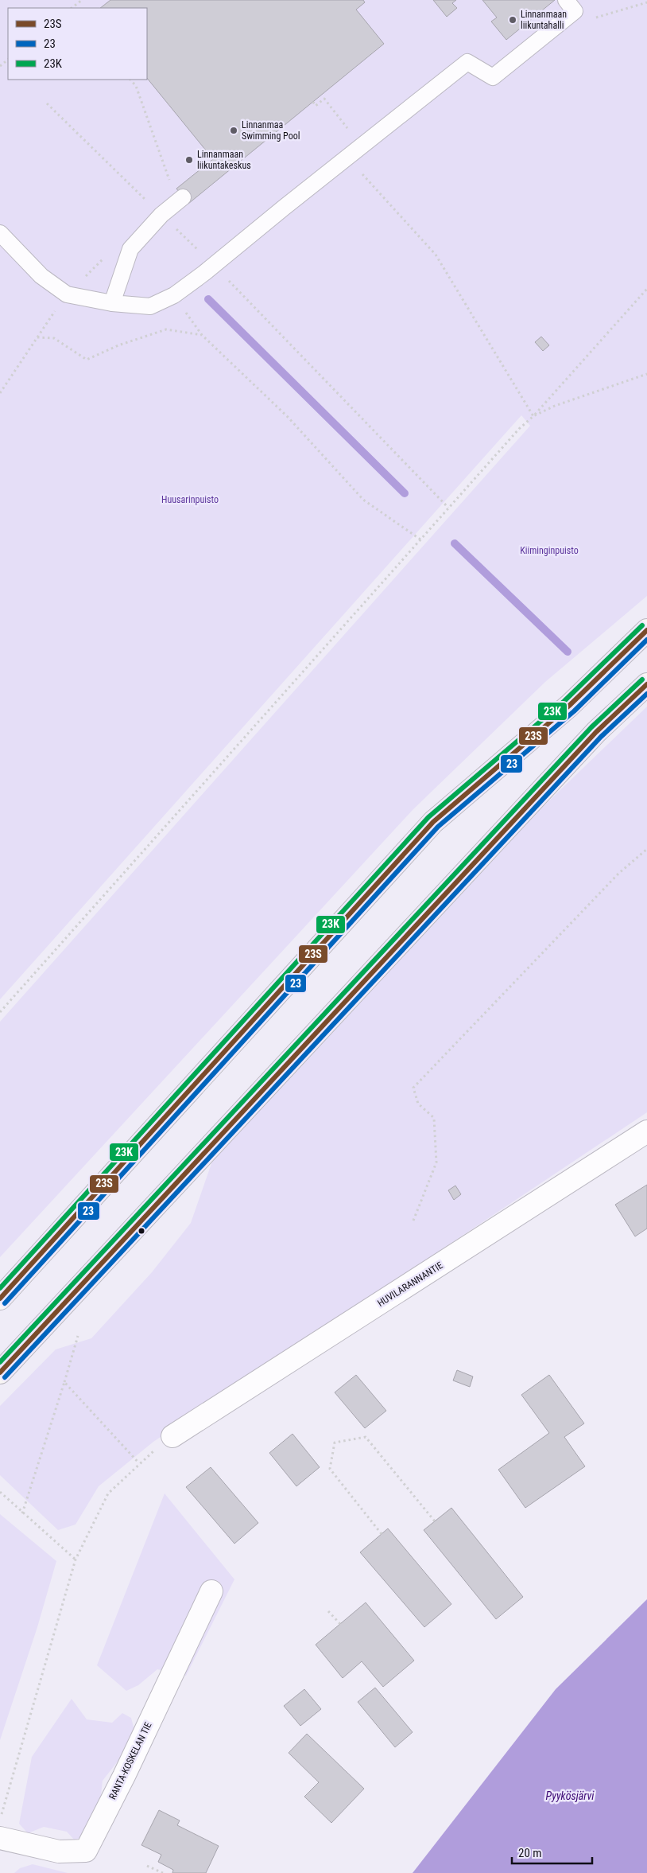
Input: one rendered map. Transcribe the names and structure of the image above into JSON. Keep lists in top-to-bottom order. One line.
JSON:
{"streets":{"street":["HUVILARANNANTIE","RANTA-KOSKELAN TIE"]},"water":["Pyykösjärvi"],"parks":["Huusarinpuisto","Kiiminginpuisto"],"places":["Linnanmaan liikuntahalli","Linnanmaa Swimming Pool","Linnanmaan liikuntakeskus"],"lines":["transit line 23K","transit line 23S","transit line 23"],"legend":["23S","23","23K"],"scale_bar":"20 m"}
